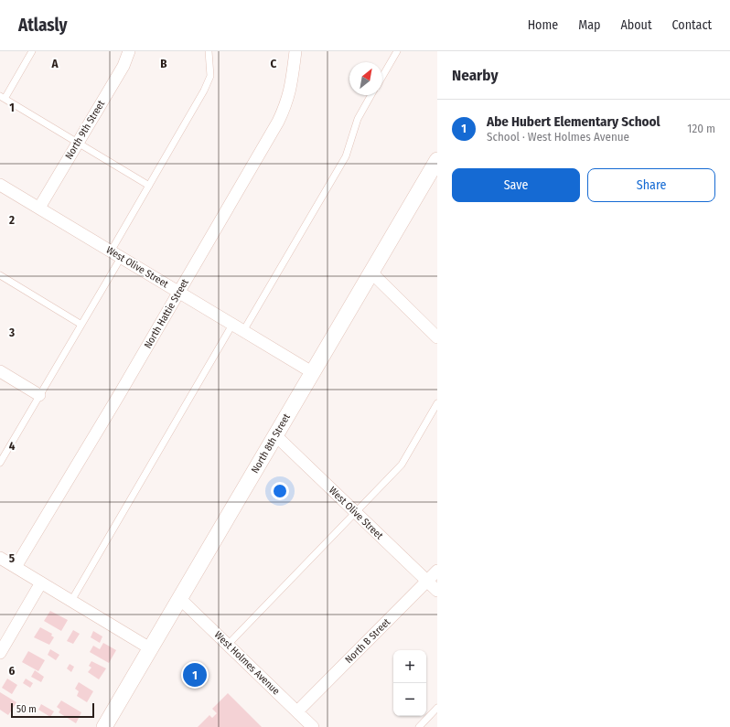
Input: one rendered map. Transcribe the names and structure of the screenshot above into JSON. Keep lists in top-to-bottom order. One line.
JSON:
{"streets":{"street":["North 9th Street","West Olive Street","North Hattie Street","North 8th Street","North B Street","West Holmes Avenue"]},"crossings":[["North 9th Street","West Olive Street"],["West Olive Street","North Hattie Street"],["West Olive Street","North 8th Street"],["West Olive Street","North B Street"],["North 8th Street","West Holmes Avenue"],["North B Street","West Holmes Avenue"]],"scale_bar":"50 m","north":"top right","page":{"header":"Atlasly","nav":["Home","Map","About","Contact"],"heading":"Nearby","list":[{"mark":"1","name":"Abe Hubert Elementary School","note":"School · West Holmes Avenue","value":"120 m"}],"buttons":["Save","Share"],"map_buttons":["+","−"],"pins":"1","scale":"50 m"},"grid":{"columns":["A","B","C"],"rows":["1","2","3","4","5","6"]}}
